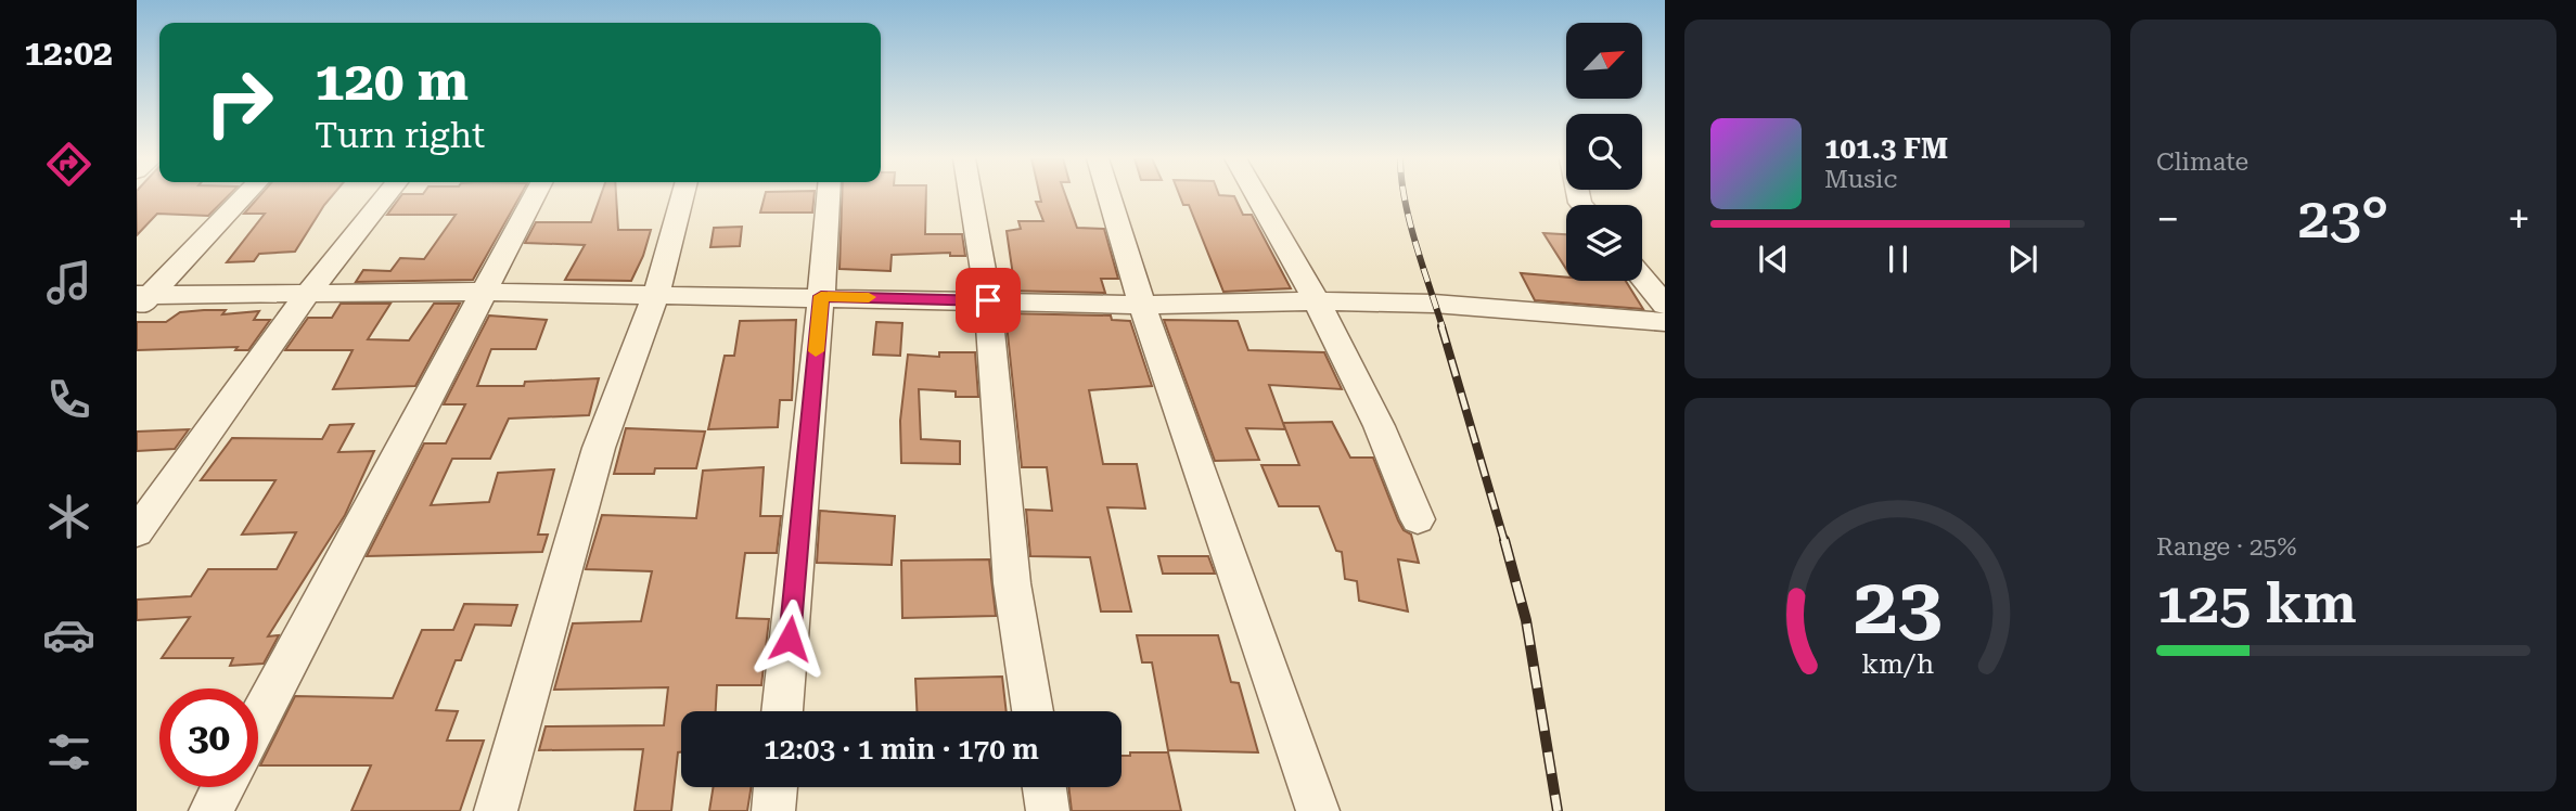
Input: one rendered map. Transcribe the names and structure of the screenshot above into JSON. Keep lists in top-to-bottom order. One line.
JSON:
{"north":"top right","page":{"tabs":"12:02","tile":["Climate",["Range · 25%","125 km"]],"turn":["120 m","Turn right"],"song":["101.3 FM","Music"],"heat":["−","23°","+"],"limit":"30","trip":"12:03 · 1 min · 170 m","gauge":["23","km/h"]}}
